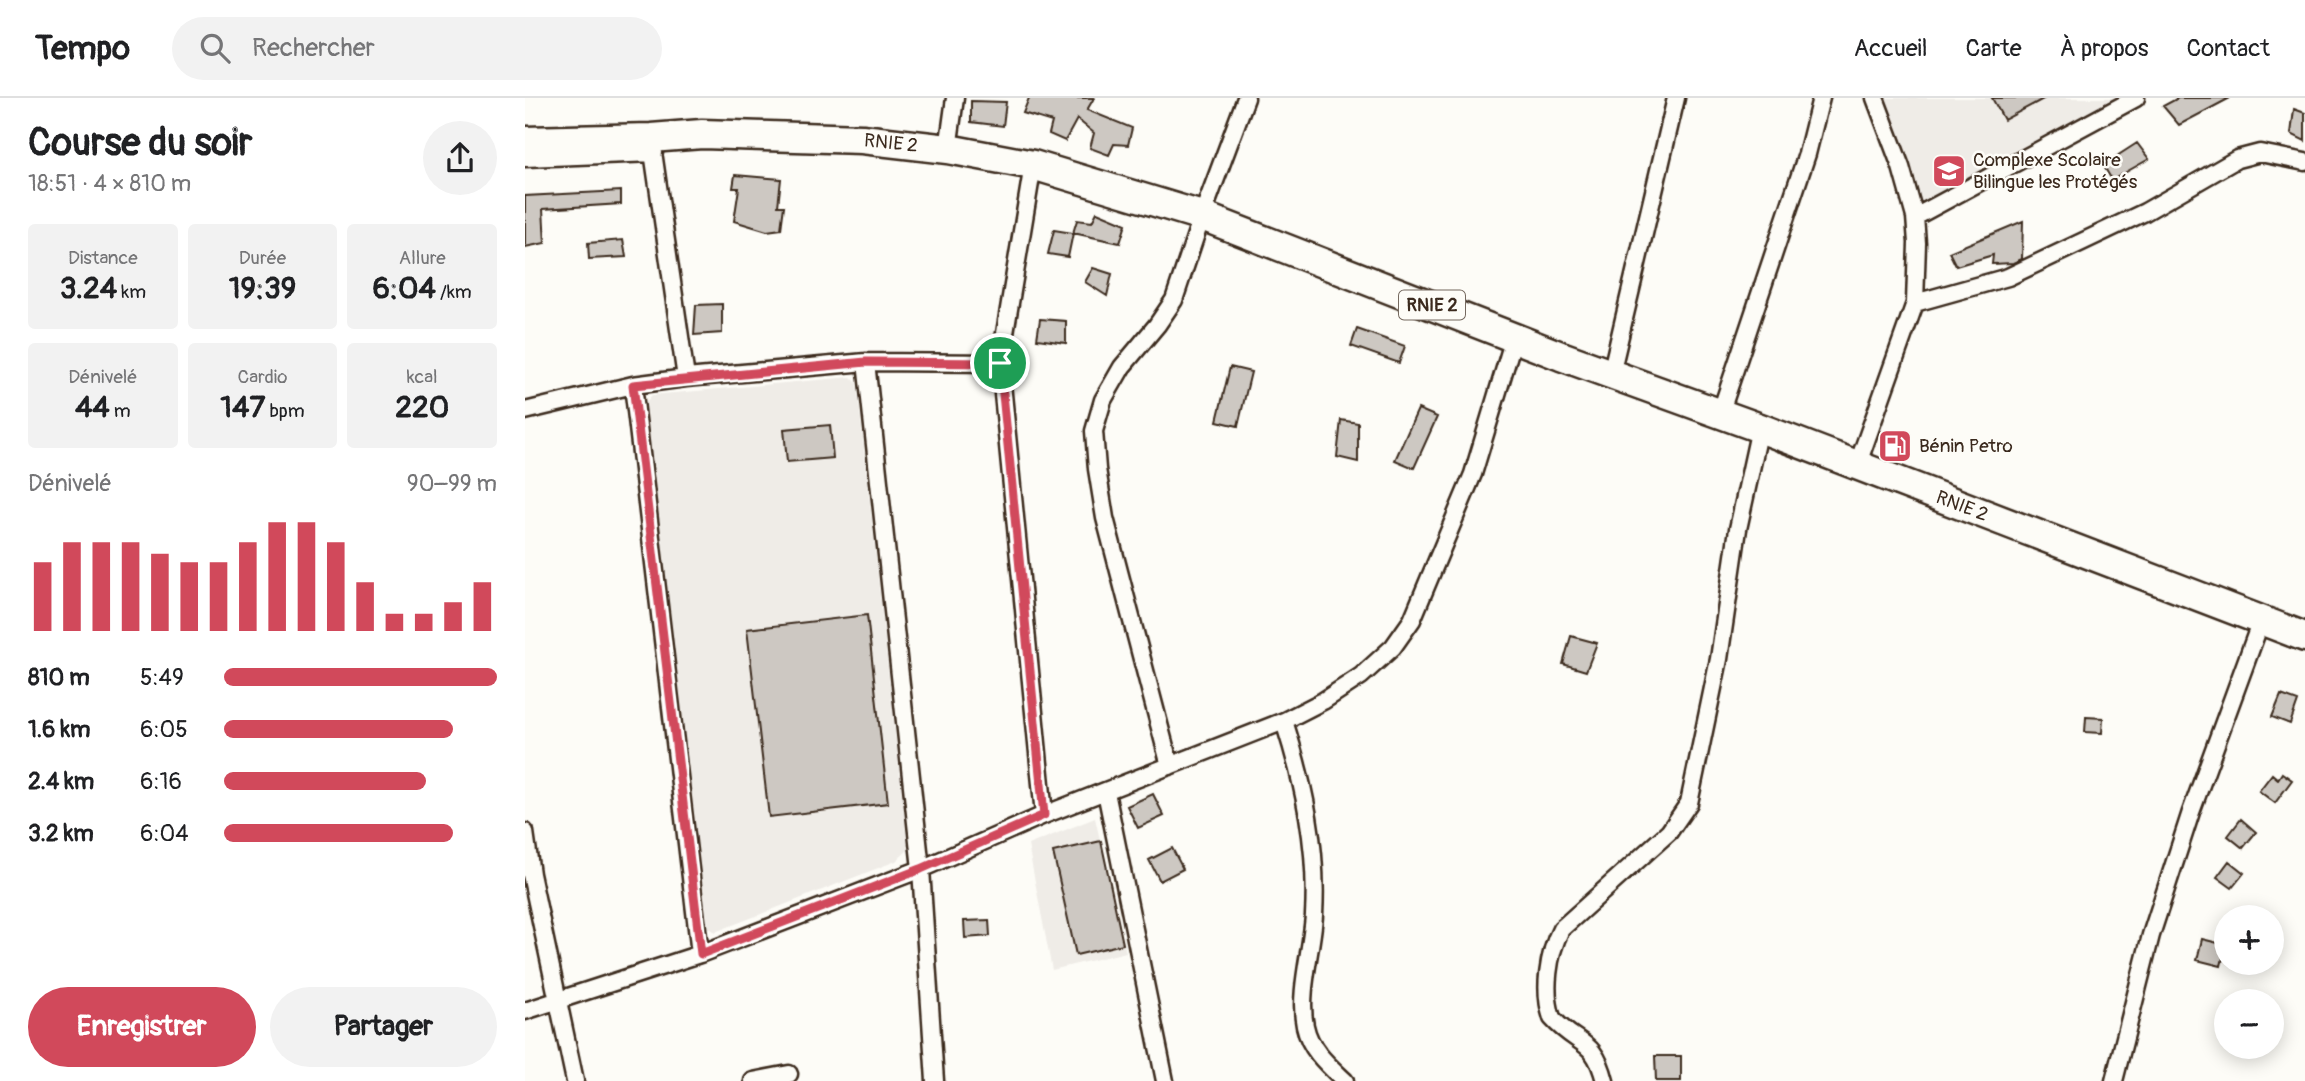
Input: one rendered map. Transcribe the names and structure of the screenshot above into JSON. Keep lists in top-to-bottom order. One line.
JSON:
{"streets":{"highway":["RNIE 2"]},"places":{"school or university":["Complexe Scolaire Bilingue les Protégés"],"fuel station":["Bénin Petro"]},"page":{"header":"Tempo","search":"Rechercher","nav":["Accueil","Carte","À propos","Contact"],"heading":["Course du soir","18:51 · 4 × 810 m"],"stats":[["Distance","3.24 km"],["Durée","19:39"],["Allure","6:04 /km"],["Dénivelé","44 m"],["Cardio","147 bpm"],["kcal","220"]],"chart":["Dénivelé","90–99 m"],"list":[{"name":"810 m","note":"5:49"},{"name":"1.6 km","note":"6:05"},{"name":"2.4 km","note":"6:16"},{"name":"3.2 km","note":"6:04"}],"map_buttons":["+","−"],"buttons":["Enregistrer","Partager"]}}
